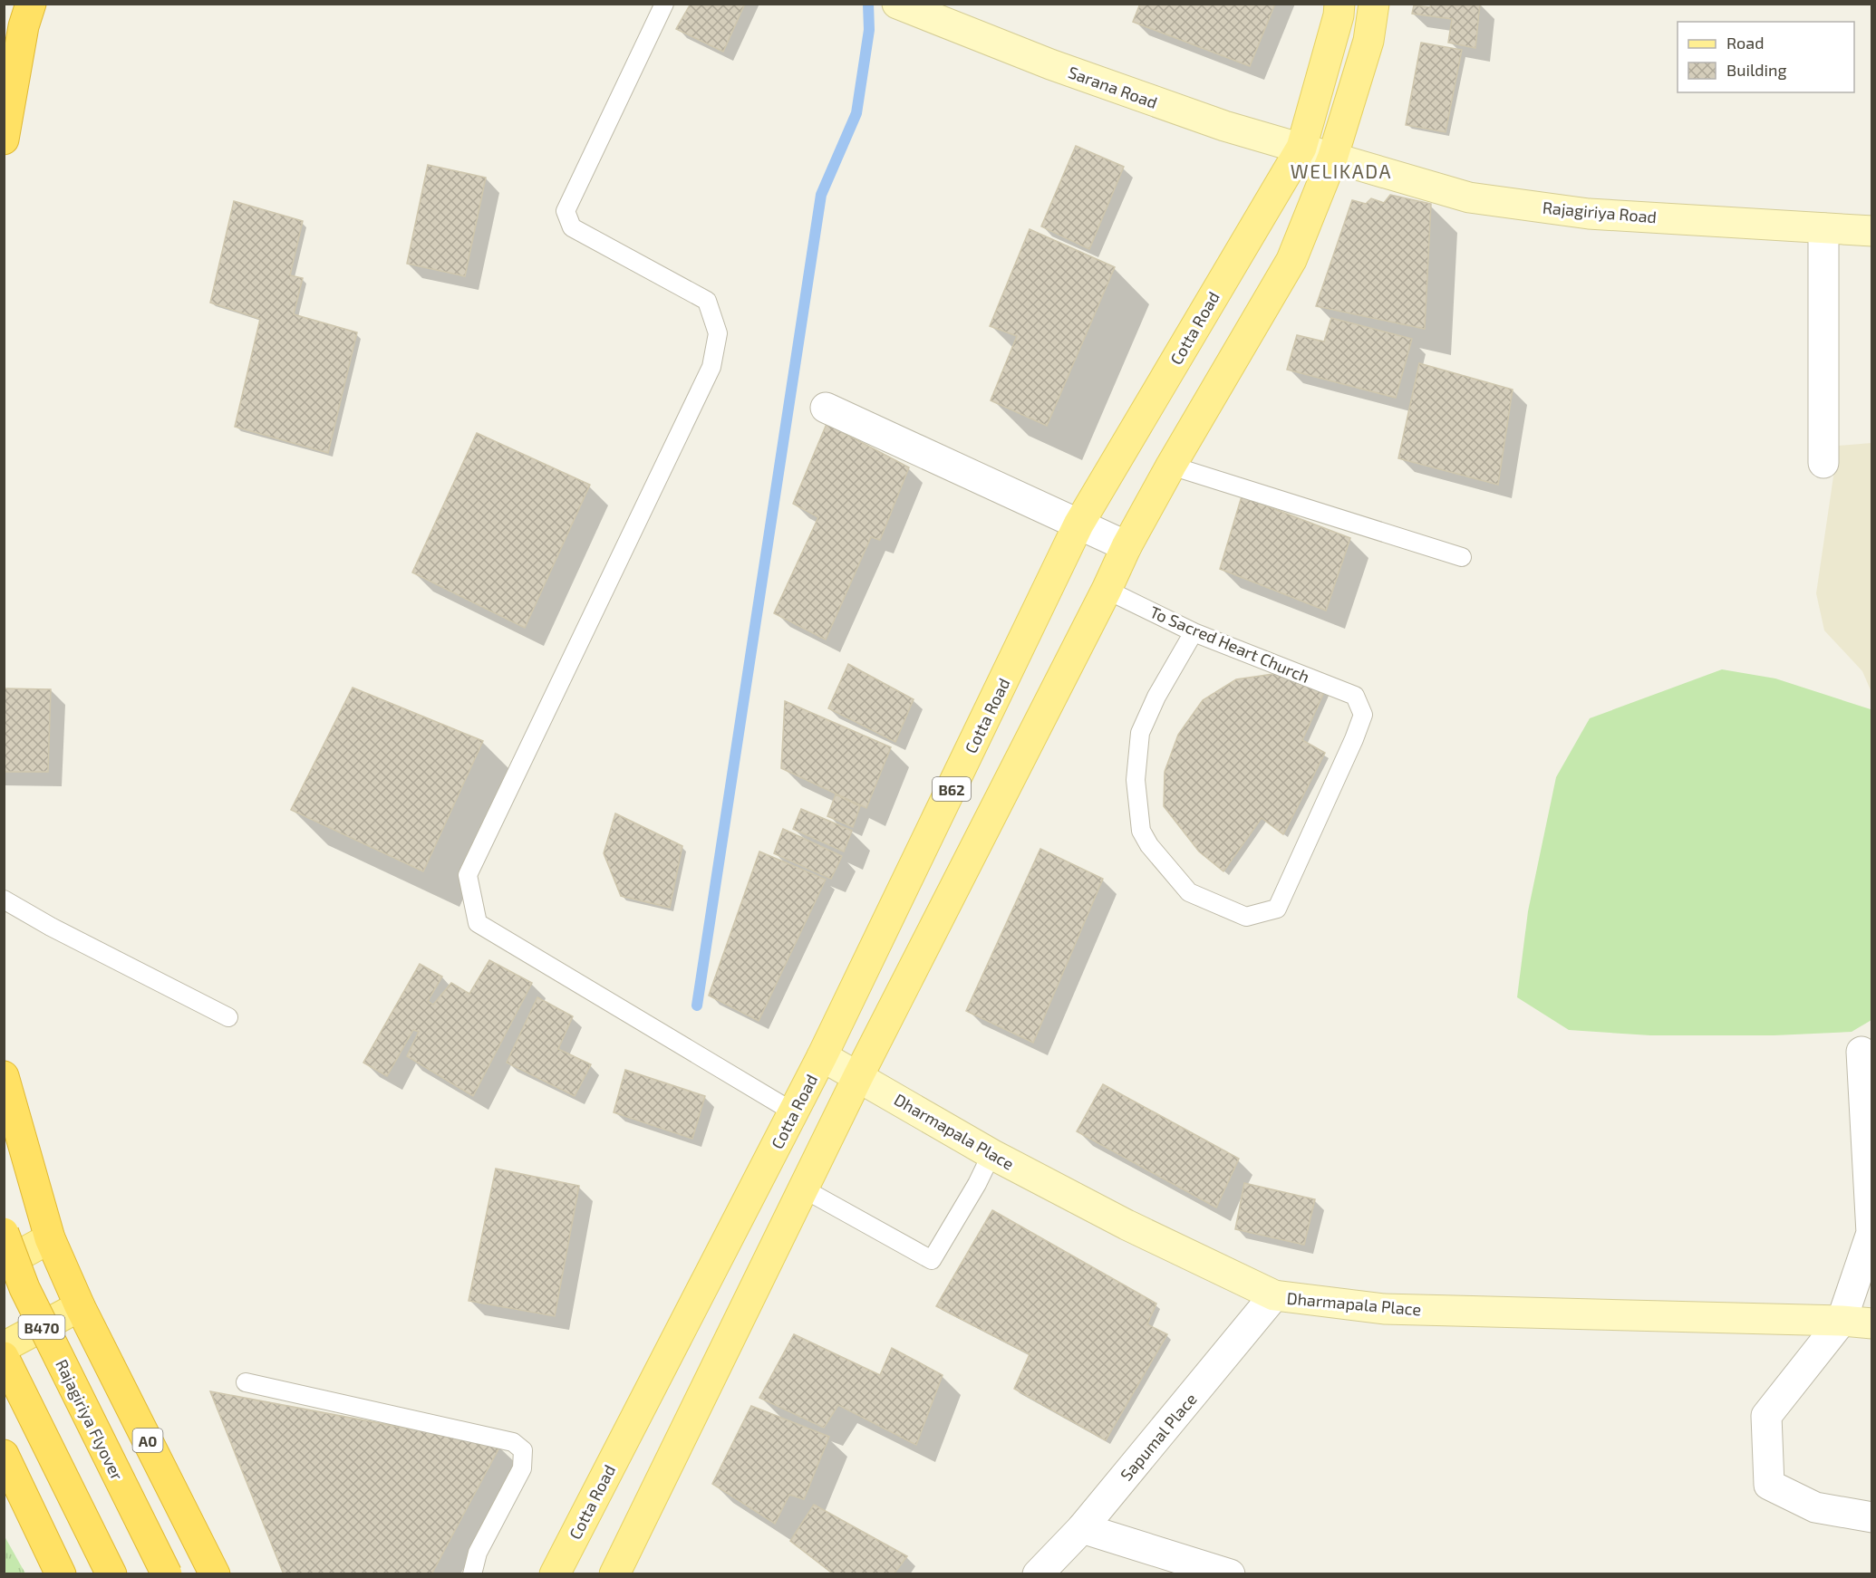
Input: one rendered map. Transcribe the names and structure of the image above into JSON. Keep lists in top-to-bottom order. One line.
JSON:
{"streets":{"highway":["Rajagiriya Flyover","A0"],"main road":["Cotta Road","B62","B470"],"street":["Sarana Road","Rajagiriya Road","Dharmapala Place","Sapumal Place"],"lane":["To Sacred Heart Church"]},"crossings":[["Sarana Road","Rajagiriya Road"],["Sarana Road","Cotta Road"],["Cotta Road","Dharmapala Place"],["Dharmapala Place","Sapumal Place"],["B470","A0"]],"districts":["WELIKADA"],"legend":["Road","Building"]}
